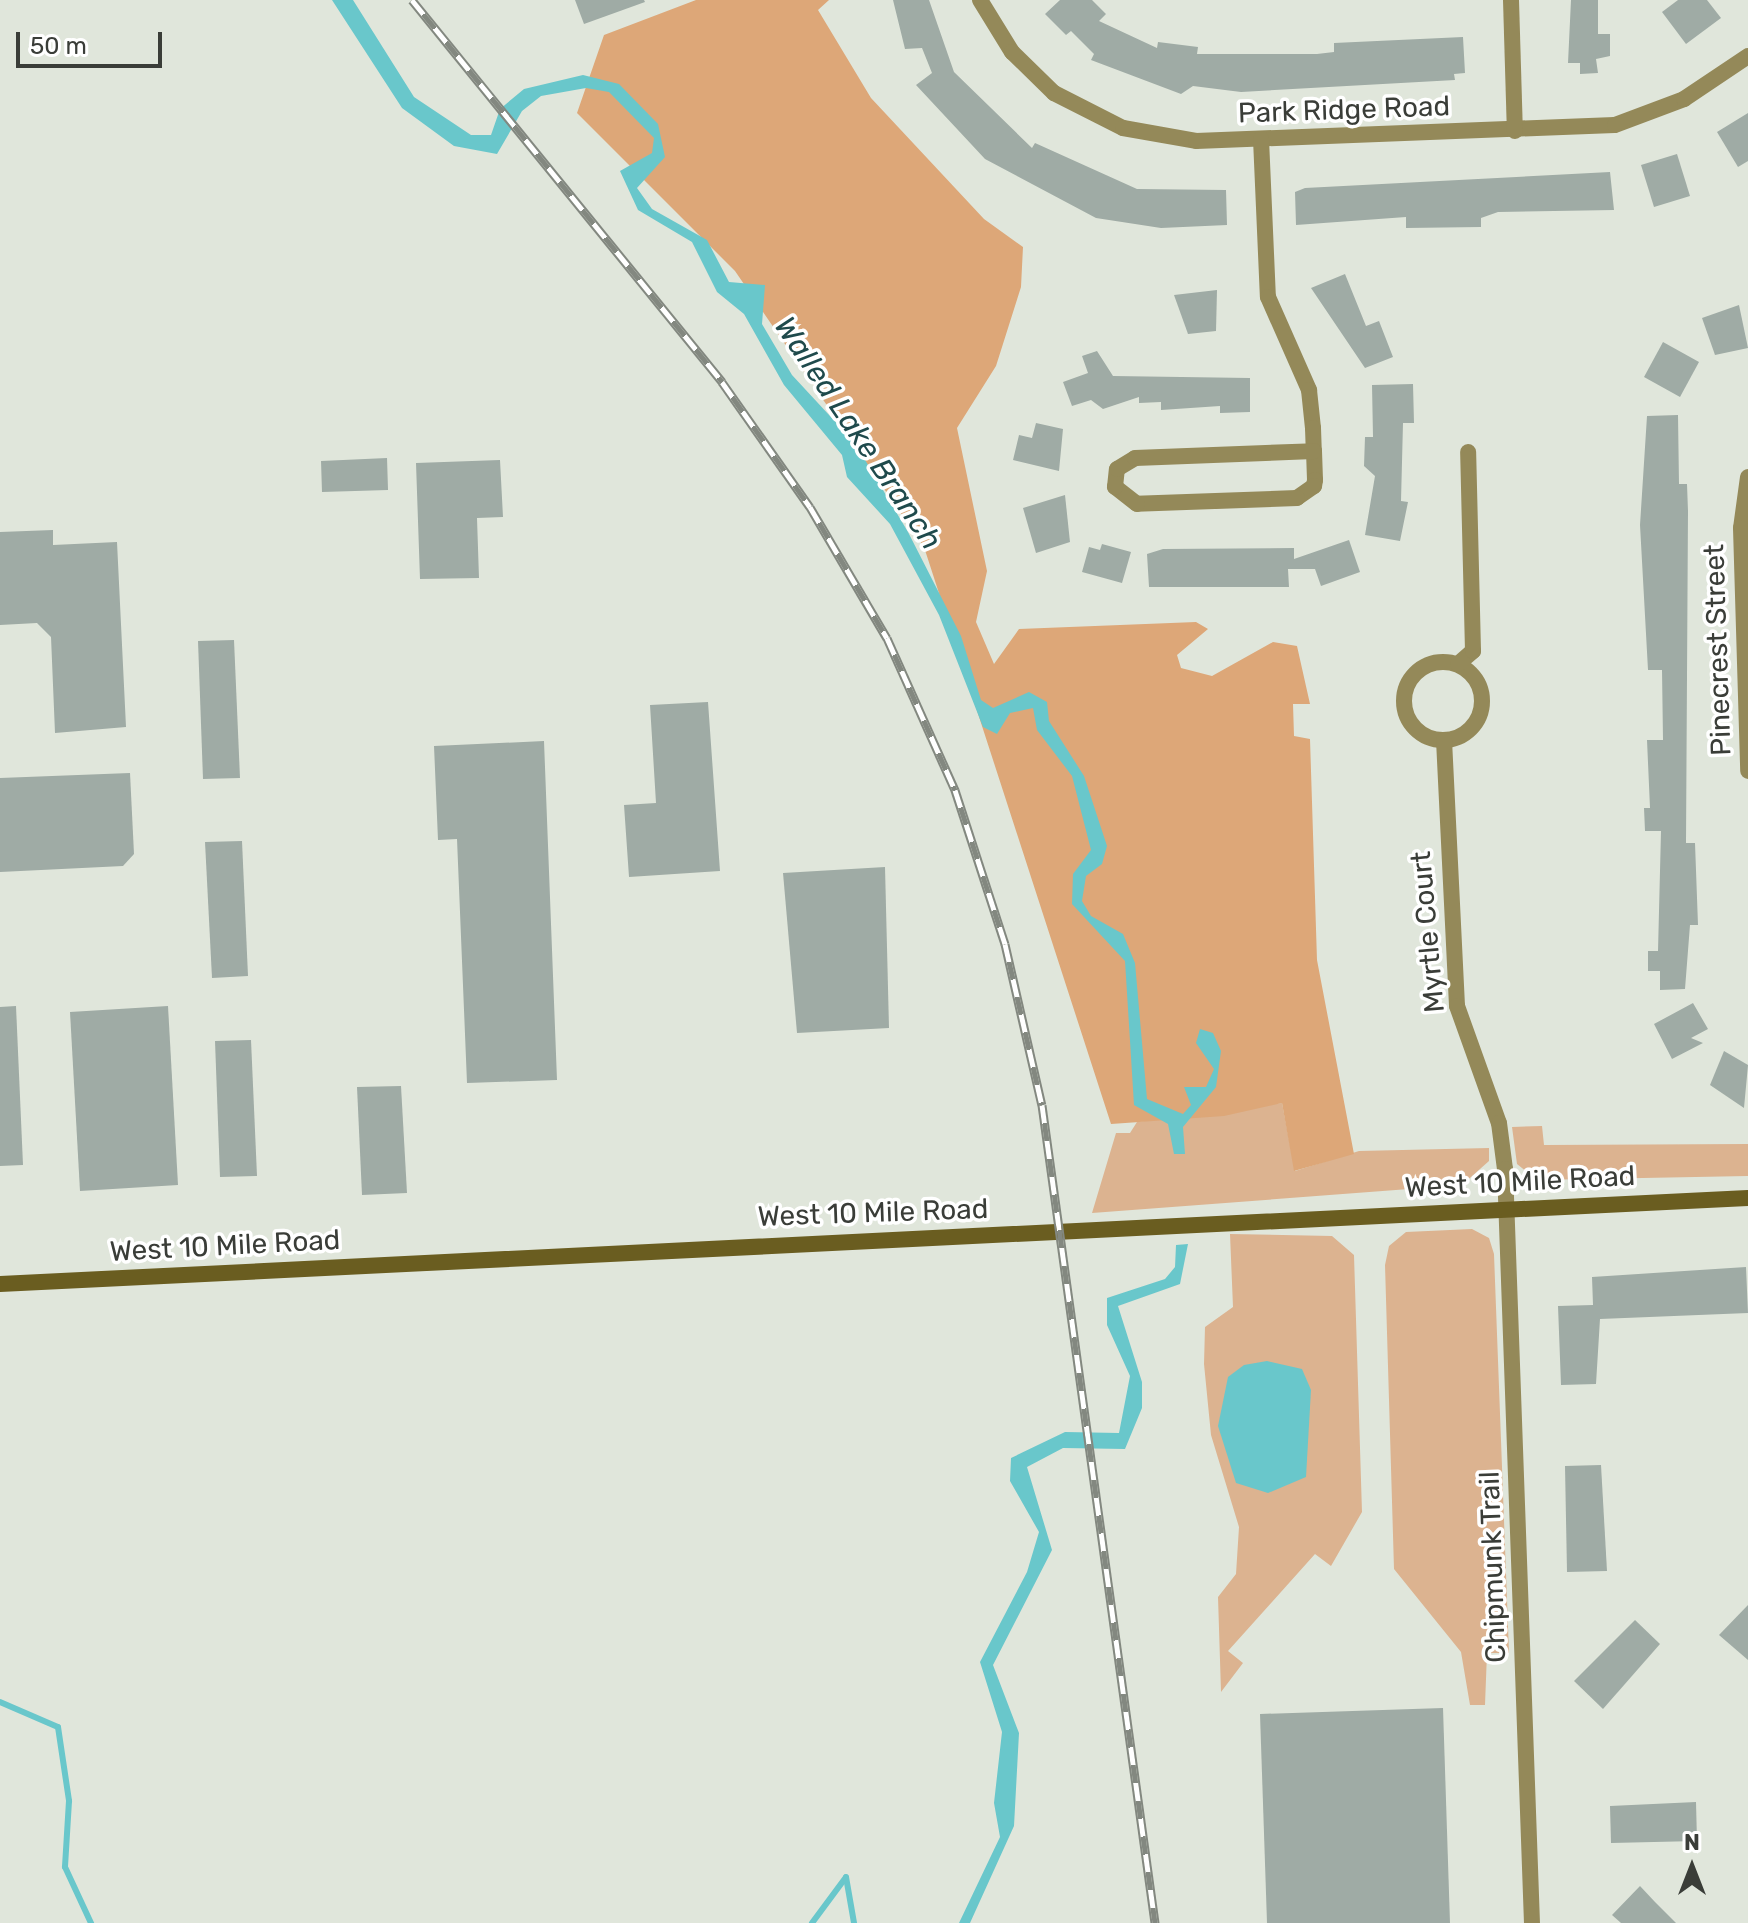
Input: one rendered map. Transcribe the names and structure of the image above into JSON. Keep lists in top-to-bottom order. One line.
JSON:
{"streets":{"main road":["West 10 Mile Road"],"street":["Park Ridge Road","Pinecrest Street","Myrtle Court","Chipmunk Trail"]},"crossings":[["Myrtle Court","West 10 Mile Road"],["Myrtle Court","Chipmunk Trail"],["West 10 Mile Road","Chipmunk Trail"]],"water":["Walled Lake Branch"],"scale_bar":"50 m","north":"top"}
